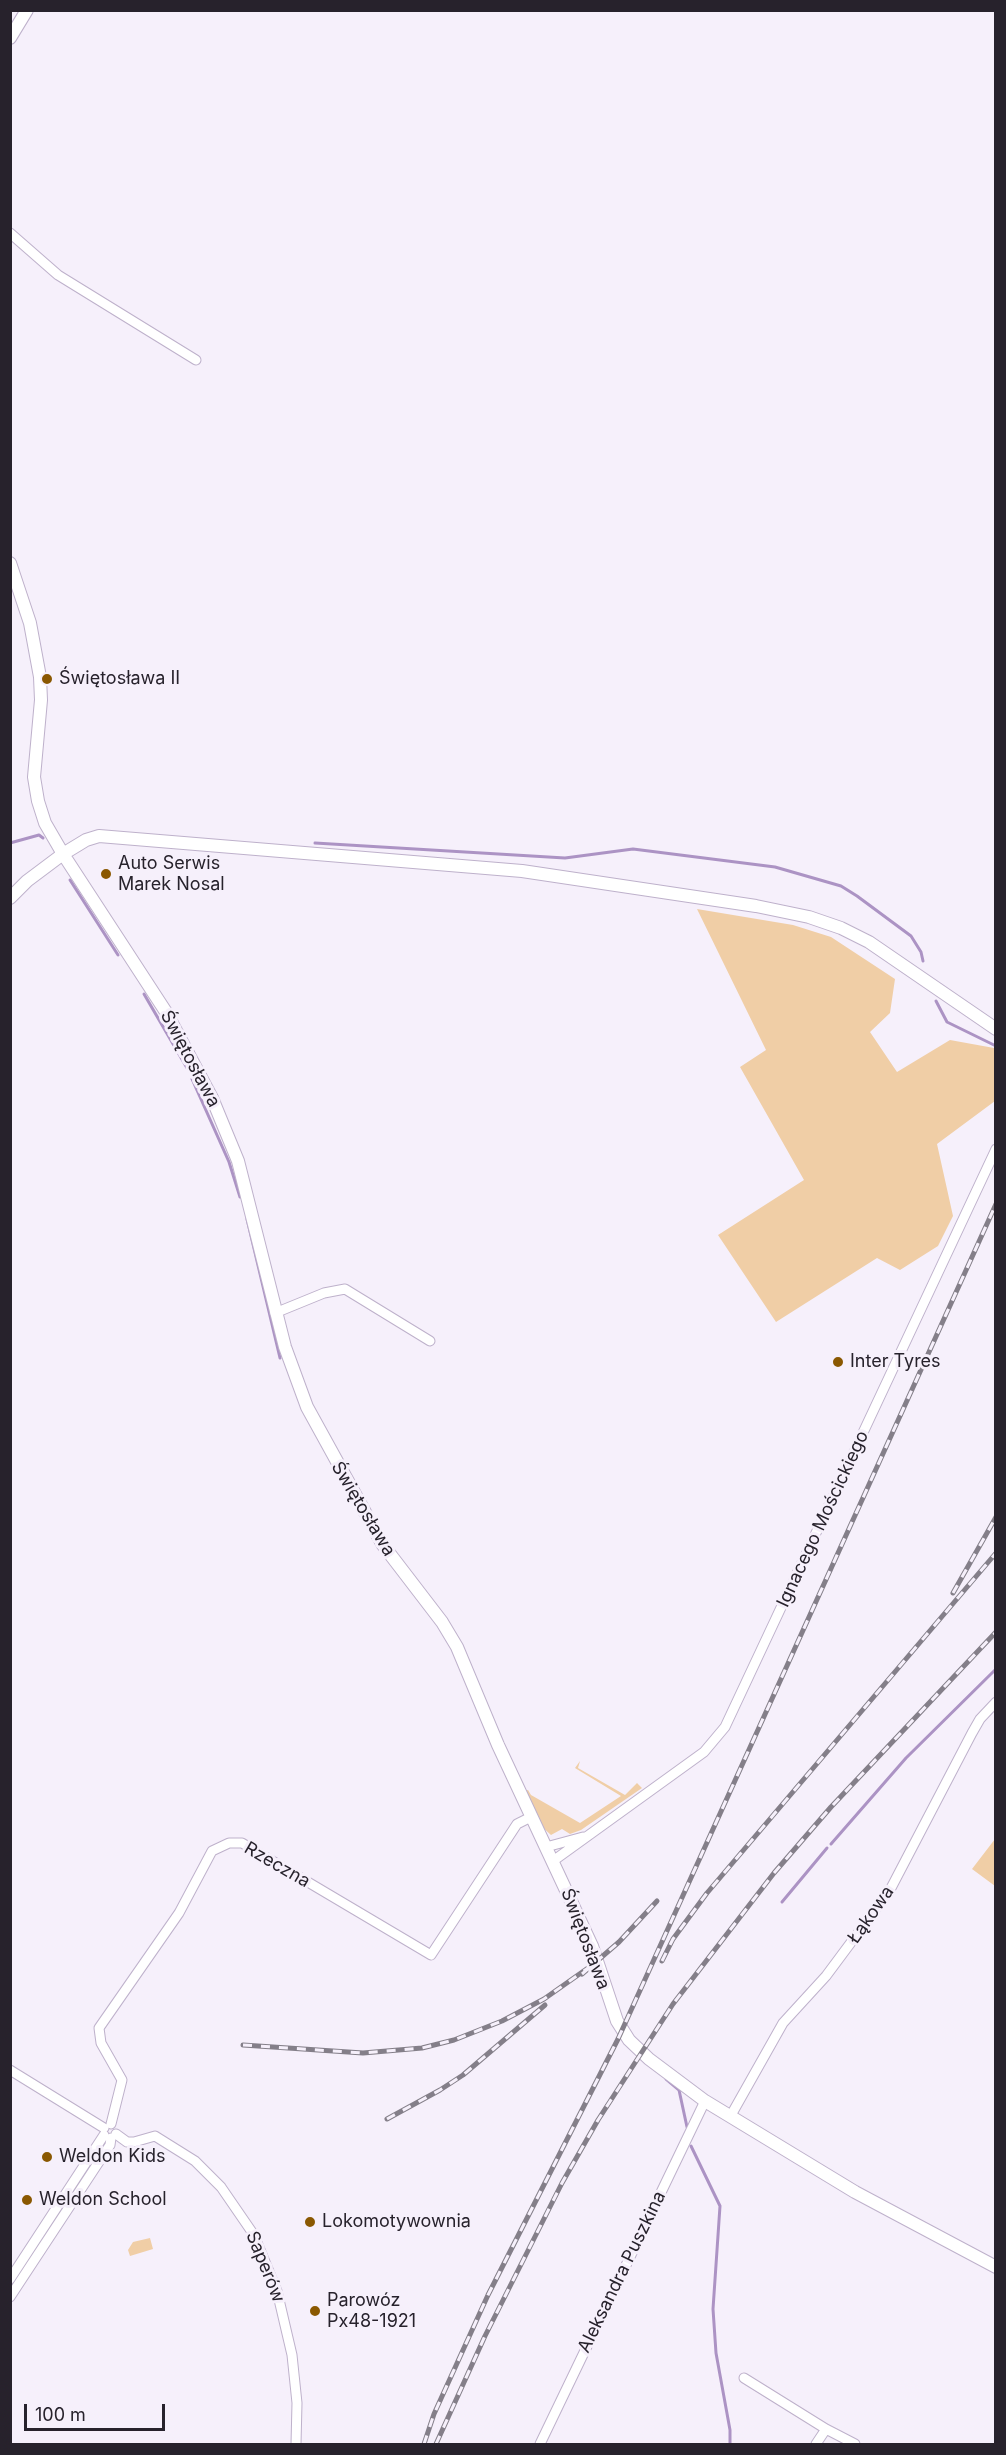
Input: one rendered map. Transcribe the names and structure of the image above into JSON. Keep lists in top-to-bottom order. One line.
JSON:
{"streets":{"street":["Świętosława","Ignacego Mościckiego","Rzeczna","Łąkowa","Saperów","Aleksandra Puszkina"]},"crossings":[["Świętosława","Ignacego Mościckiego"],["Świętosława","Rzeczna"],["Świętosława","Łąkowa"],["Świętosława","Aleksandra Puszkina"],["Rzeczna","Saperów"]],"places":["Świętosława II","Auto Serwis Marek Nosal","Inter Tyres","Weldon Kids","Weldon School","Lokomotywownia","Parowóz Px48-1921"],"scale_bar":"100 m"}
